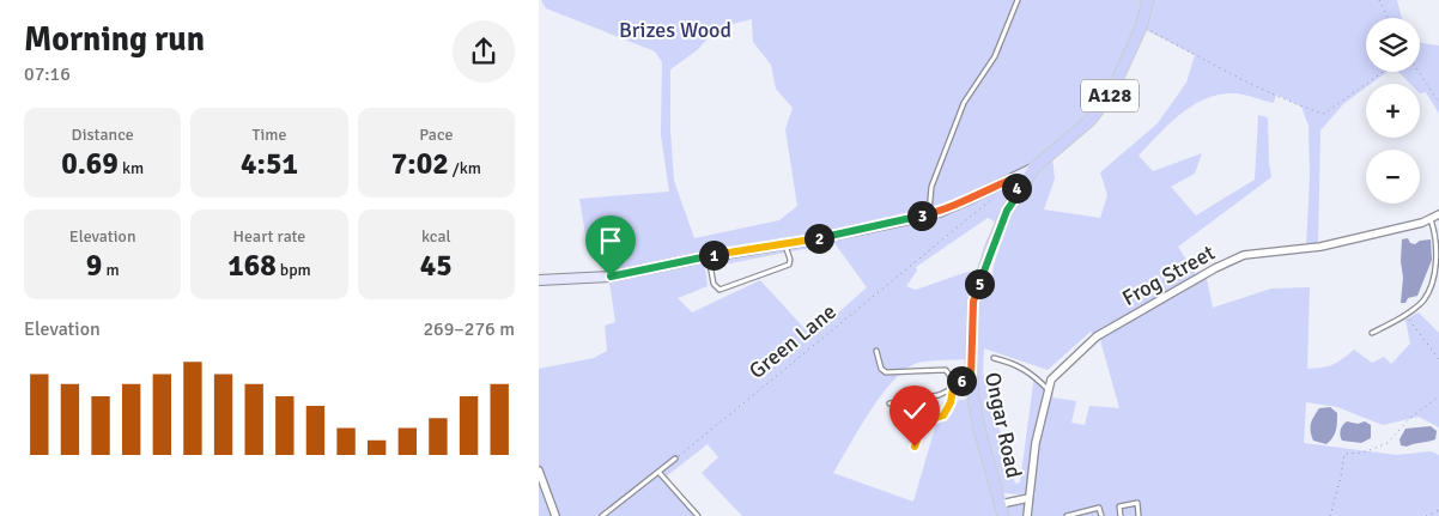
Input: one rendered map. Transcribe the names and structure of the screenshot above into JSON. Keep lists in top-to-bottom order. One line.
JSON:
{"streets":{"main road":["A128","Ongar Road"],"street":["Frog Street"],"path":["Green Lane"]},"parks":["Brizes Wood"],"page":{"heading":["Morning run","07:16"],"map_buttons":["+","−"],"stats":[["Distance","0.69 km"],["Time","4:51"],["Pace","7:02 /km"],["Elevation","9 m"],["Heart rate","168 bpm"],["kcal","45"]],"pins":["4","3","2","1","5","6"],"chart":["Elevation","269–276 m"]}}
